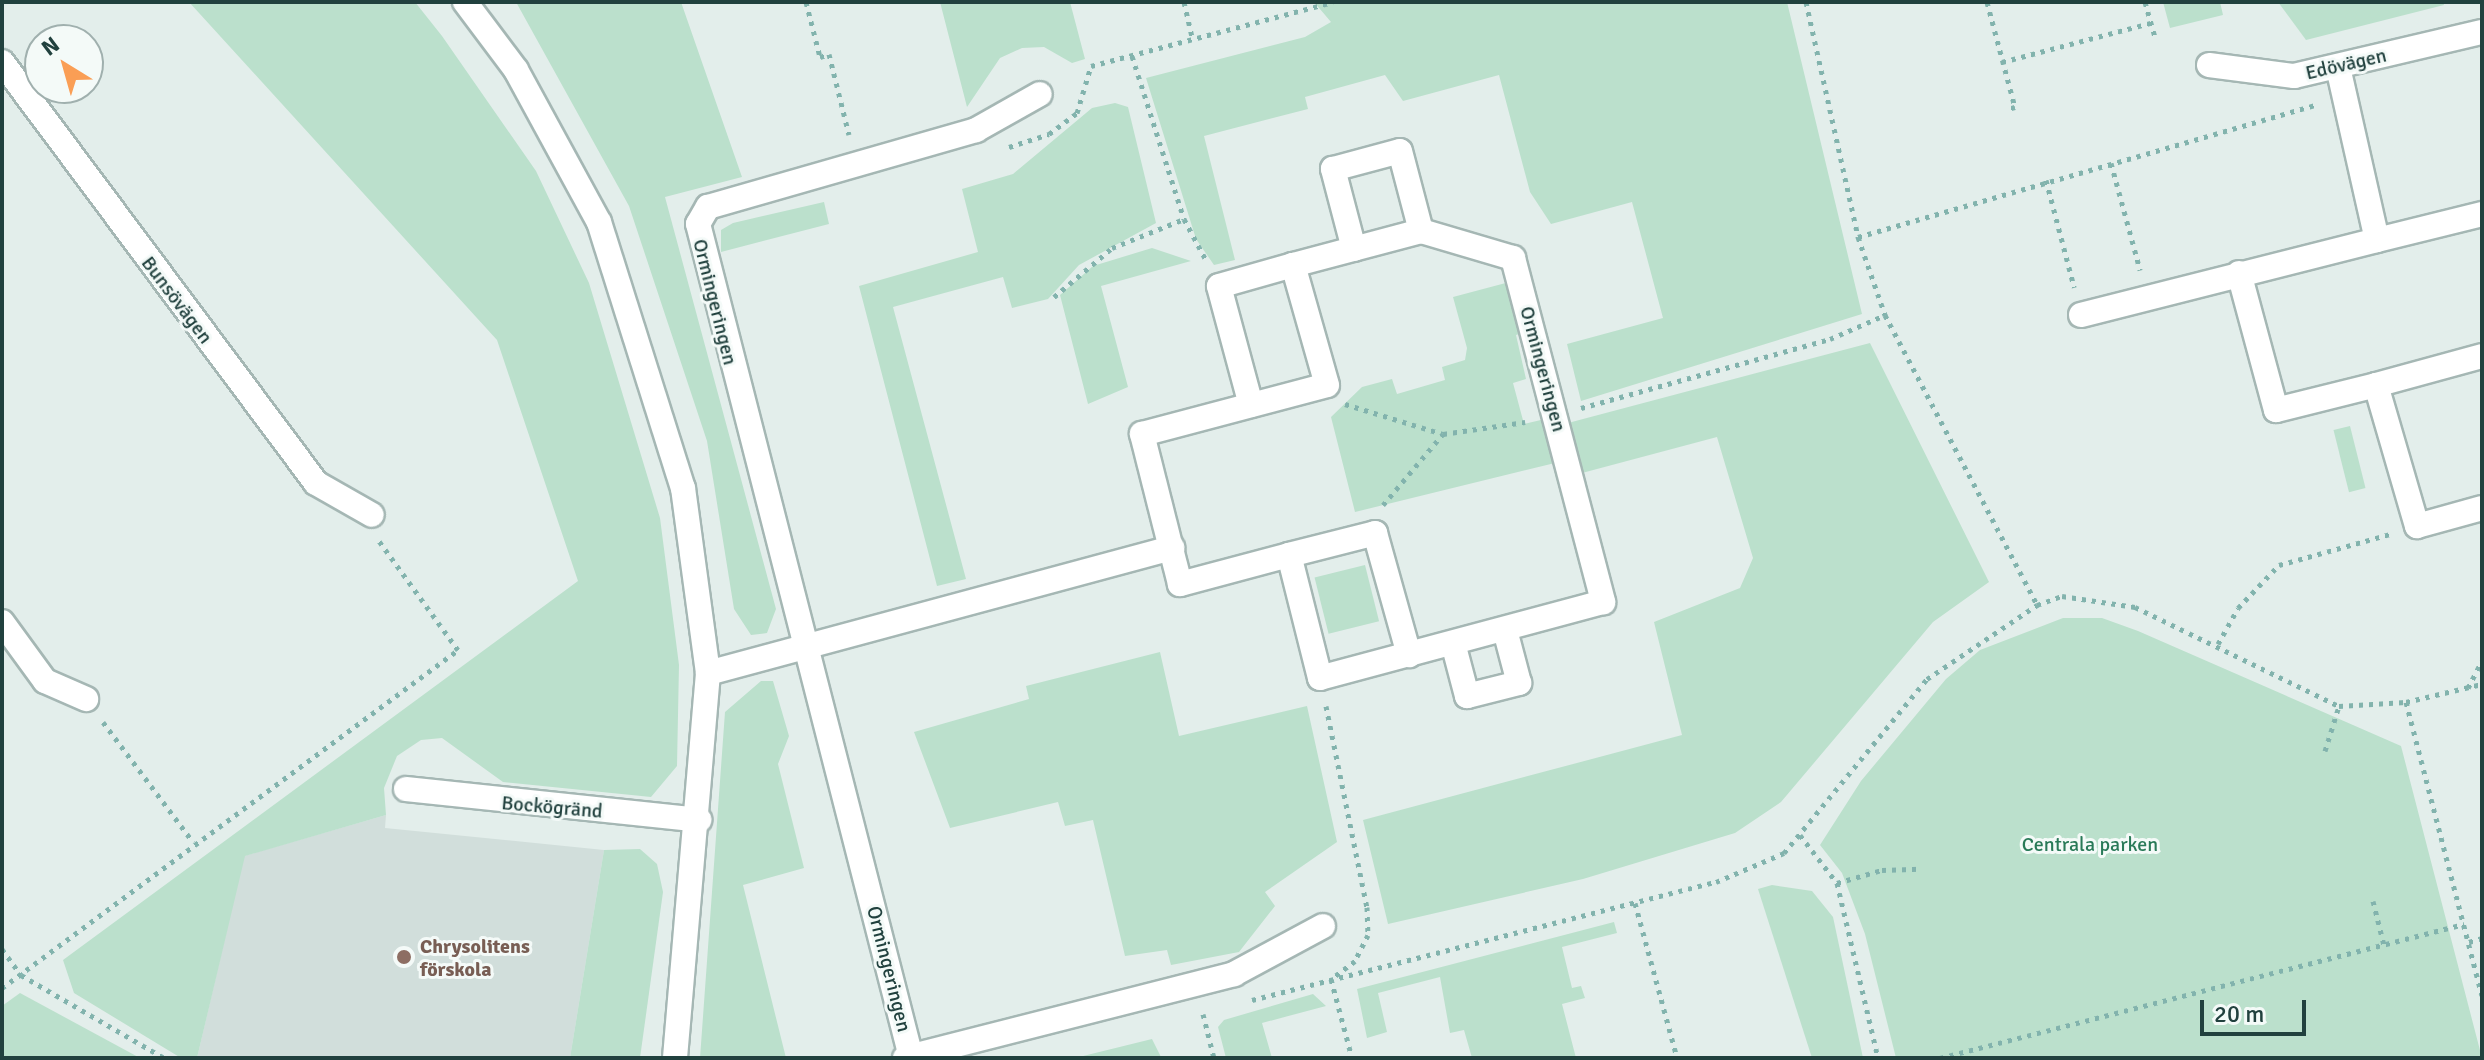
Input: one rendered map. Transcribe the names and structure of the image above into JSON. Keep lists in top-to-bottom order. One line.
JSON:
{"streets":{"street":["Edövägen","Bunsövägen","Ormingeringen","Bockögränd"]},"parks":["Centrala parken"],"places":["Chrysolitens förskola"],"scale_bar":"20 m","north":"top left"}
